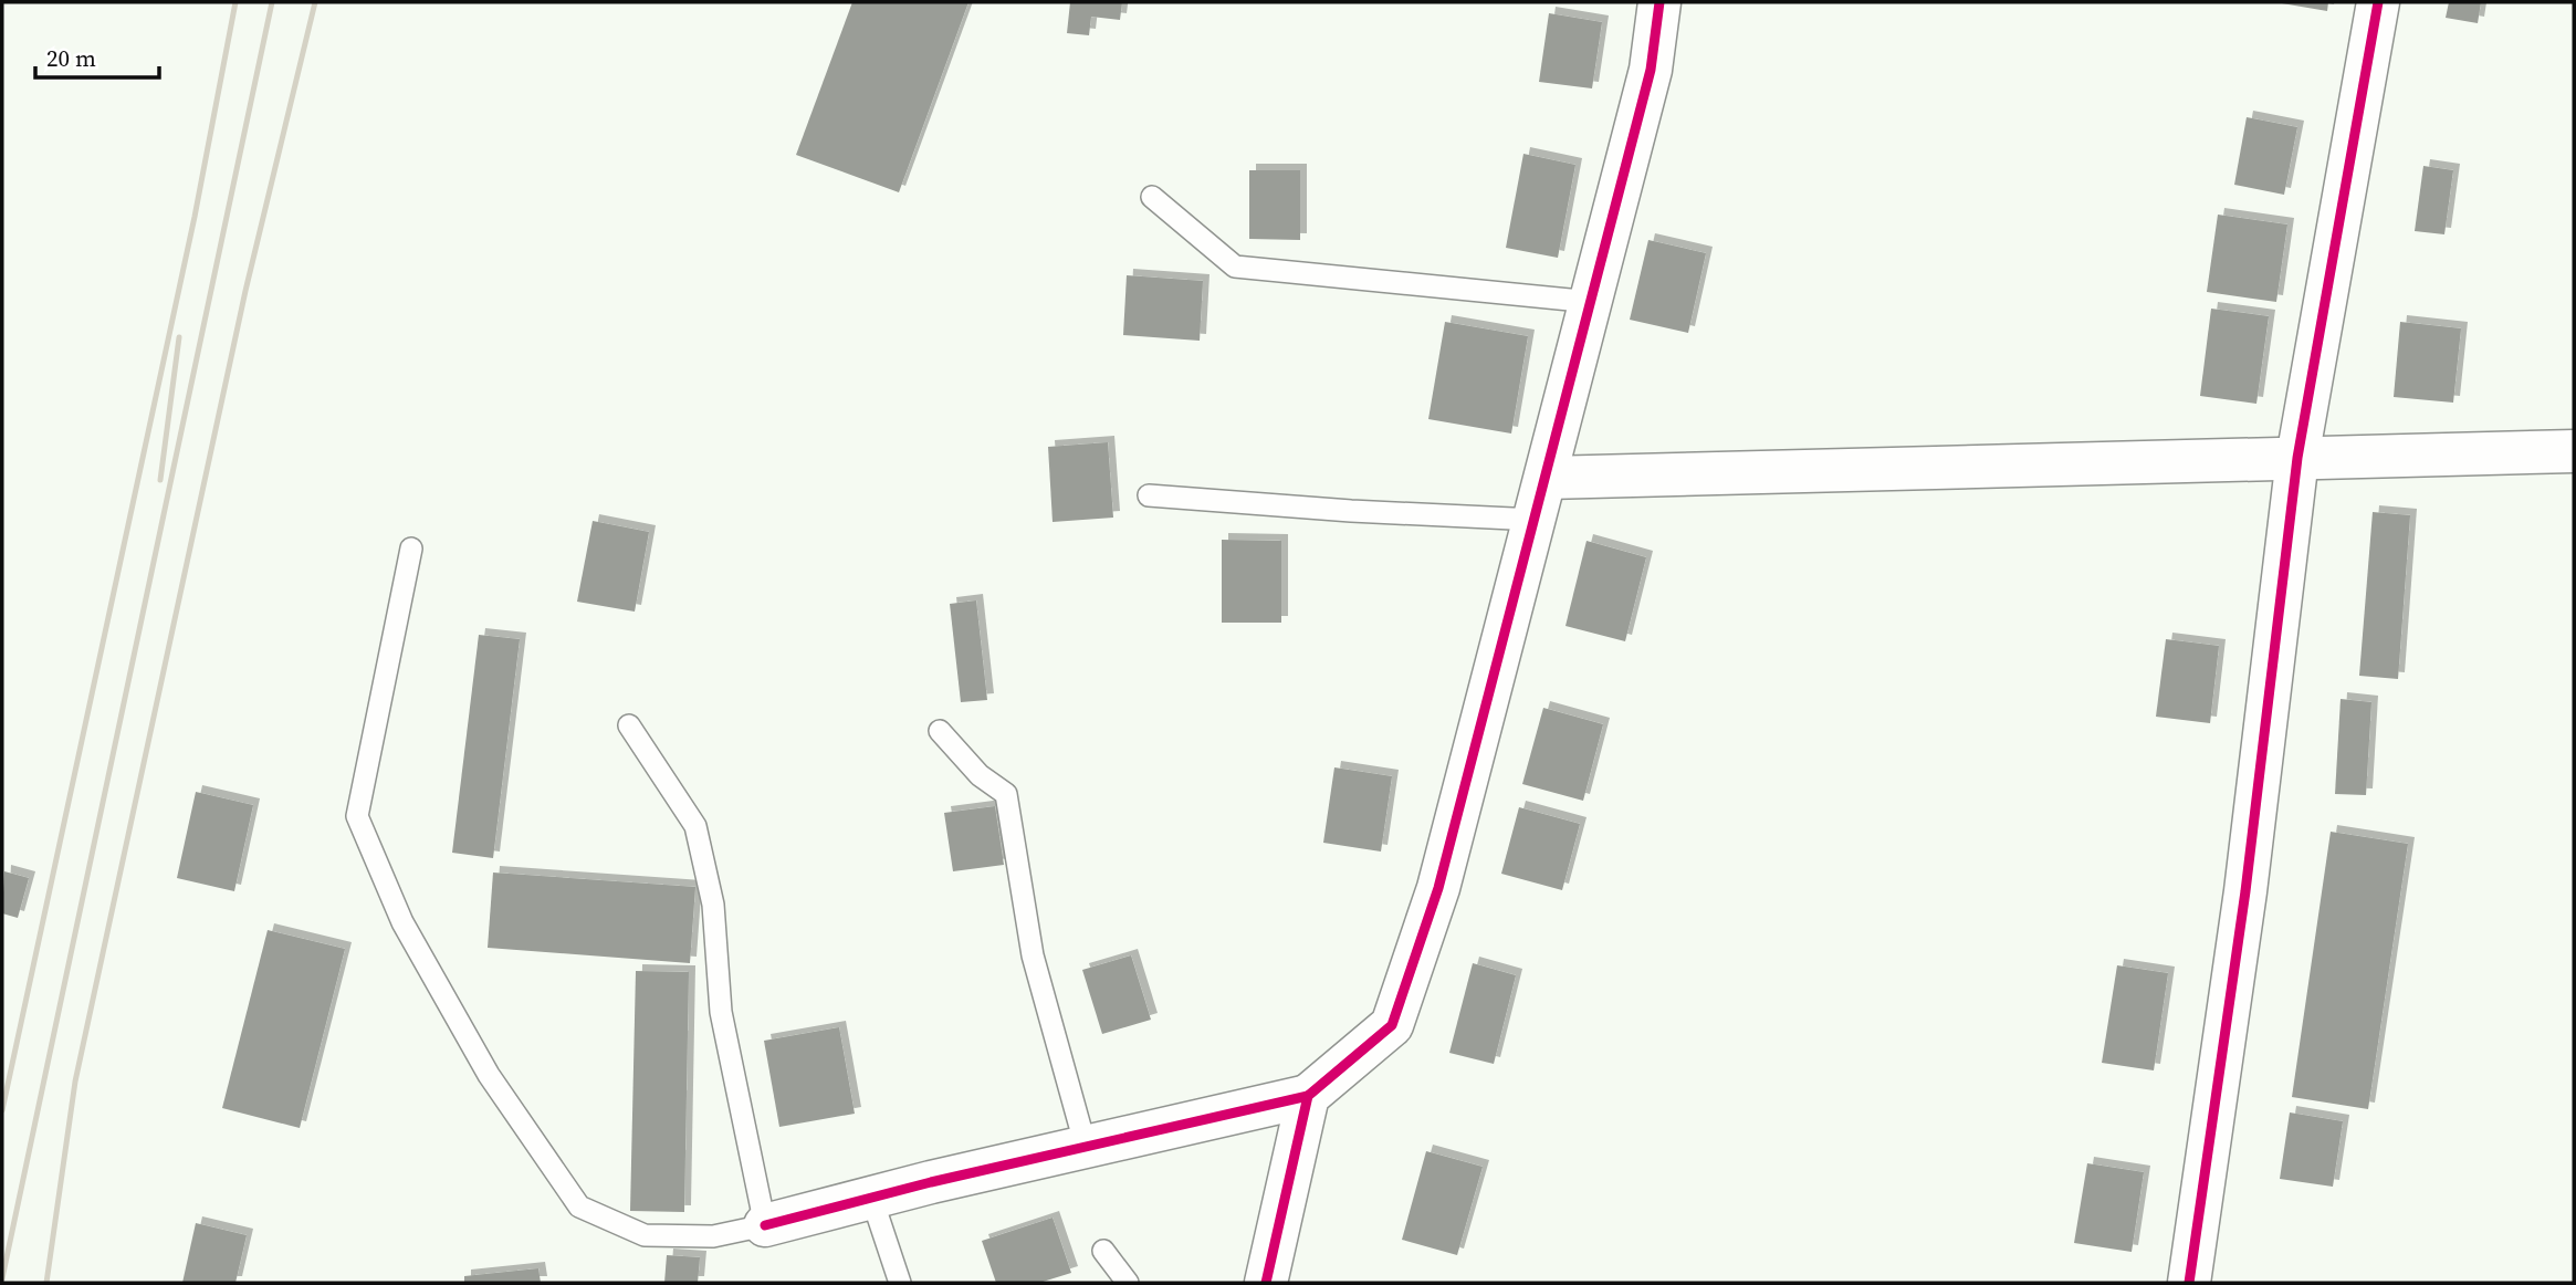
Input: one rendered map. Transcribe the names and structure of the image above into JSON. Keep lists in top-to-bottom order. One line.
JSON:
{"scale_bar":"20 m"}
